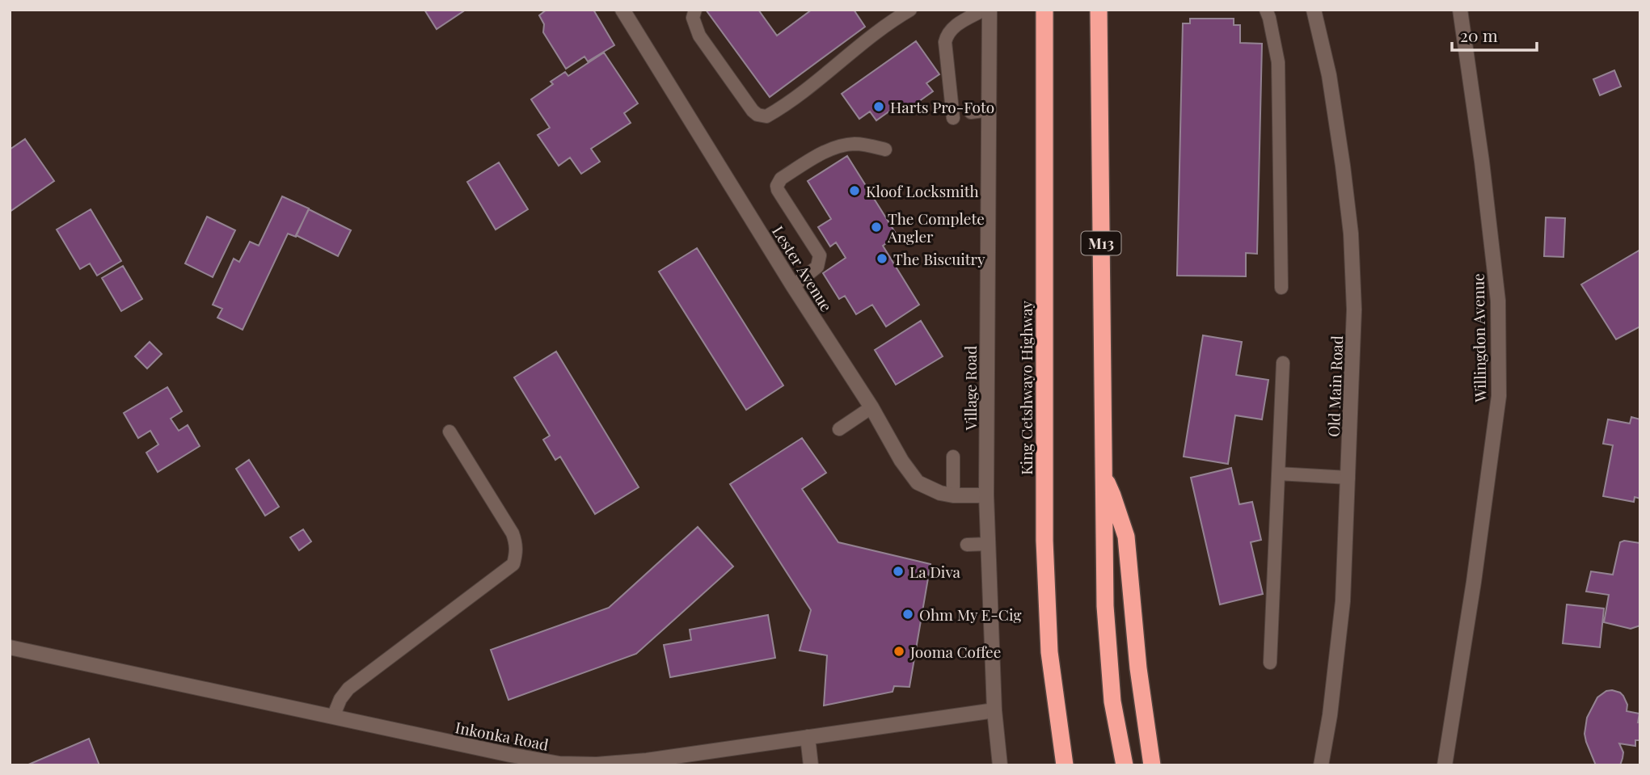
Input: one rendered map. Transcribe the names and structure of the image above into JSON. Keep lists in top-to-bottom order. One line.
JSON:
{"streets":{"highway":["M13","King Cetshwayo Highway"],"street":["Lester Avenue","Willingdon Avenue","Old Main Road","Village Road","Inkonka Road"]},"crossings":[["Lester Avenue","Village Road"],["Village Road","Inkonka Road"]],"places":["Harts Pro-Foto","Kloof Locksmith","The Complete Angler","The Biscuitry","La Diva","Ohm My E-Cig","Jooma Coffee"],"scale_bar":"20 m"}
